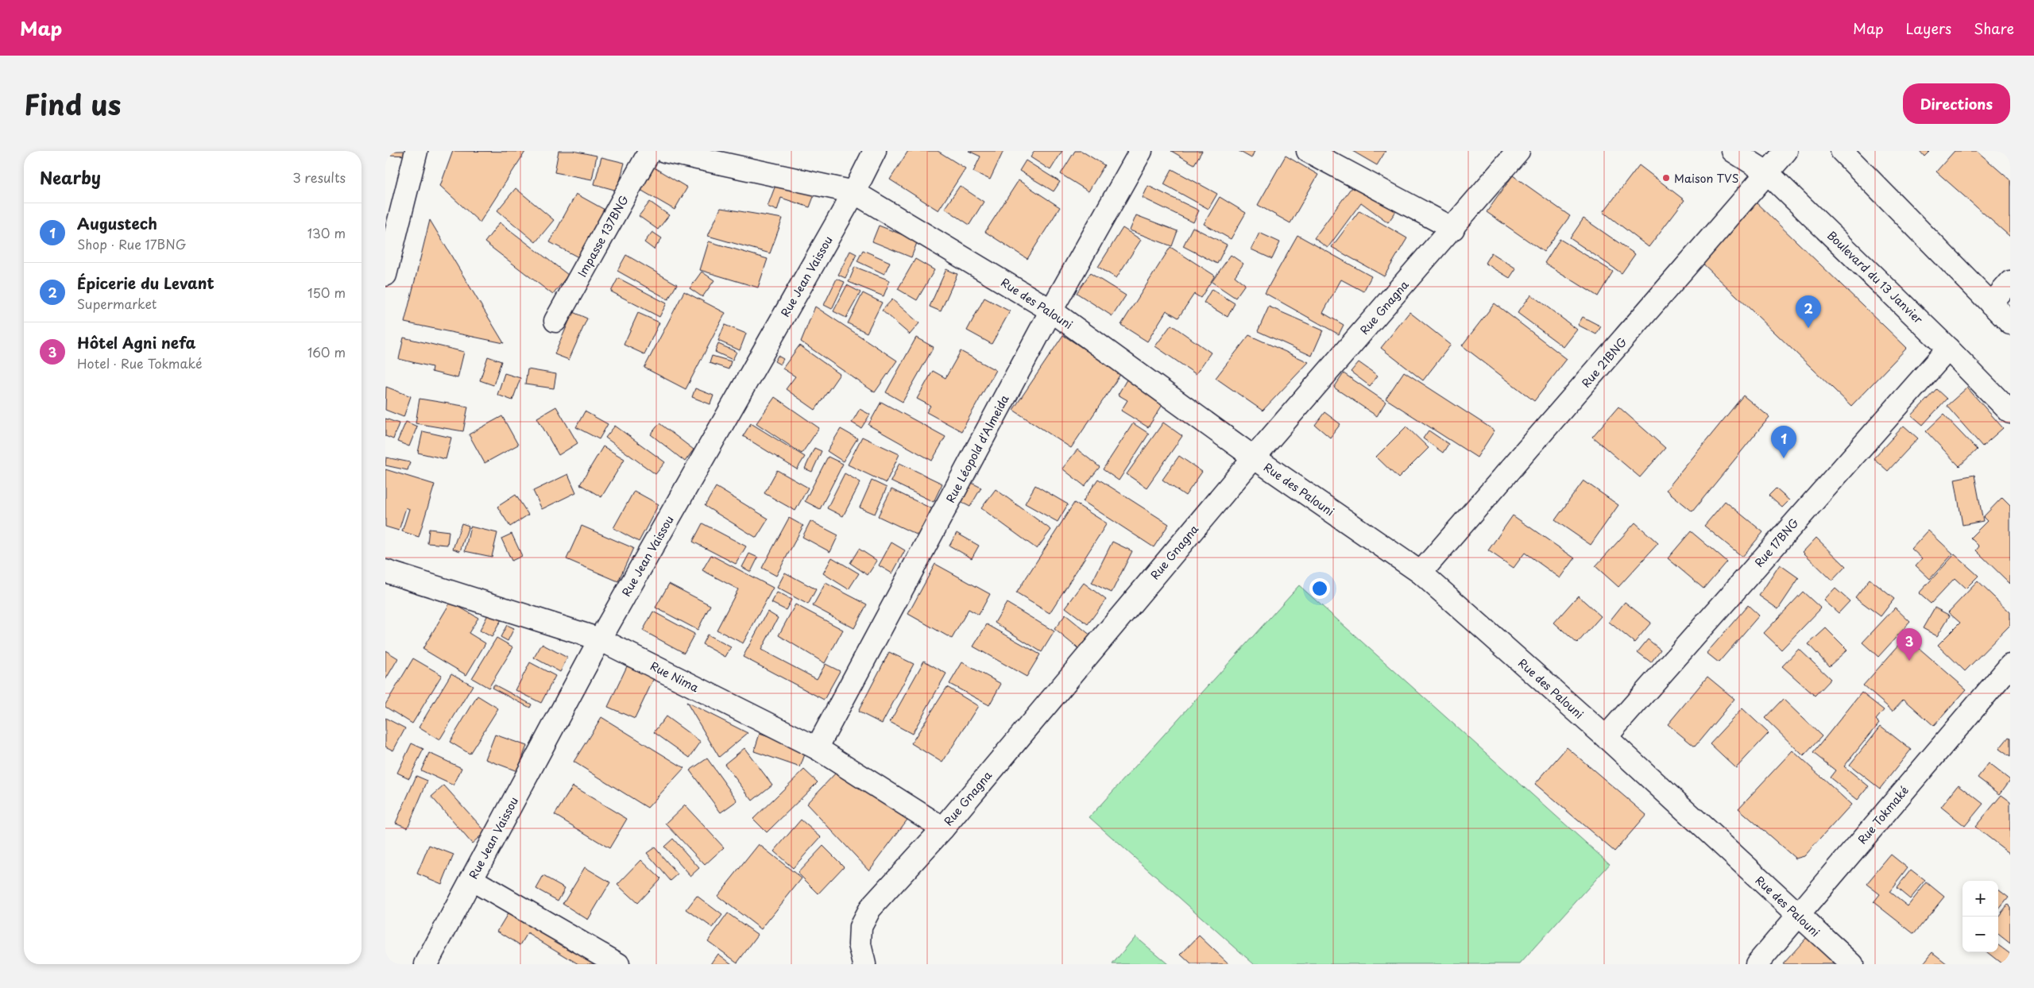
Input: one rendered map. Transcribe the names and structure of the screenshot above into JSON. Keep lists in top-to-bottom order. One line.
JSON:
{"streets":{"main road":["Impasse 137BNG","Rue Jean Vaissou","Boulevard du 13 Janvier","Rue des Palouni","Rue Gnagna","Rue 21BNG","Rue Léopold d'Almeida","Rue 17BNG","Rue Nima","Rue Tokmaké"]},"crossings":[["Rue Jean Vaissou","Rue des Palouni"],["Rue Jean Vaissou","Rue Nima"],["Boulevard du 13 Janvier","Rue 21BNG"],["Boulevard du 13 Janvier","Rue 17BNG"],["Rue des Palouni","Rue Gnagna"],["Rue des Palouni","Rue 21BNG"],["Rue des Palouni","Rue Léopold d'Almeida"],["Rue des Palouni","Rue 17BNG"],["Rue des Palouni","Rue Tokmaké"],["Rue Gnagna","Rue Nima"],["Rue Léopold d'Almeida","Rue Nima"]],"places":["Maison TVS"],"page":{"header":"Map","nav":["Map","Layers","Share"],"title":"Find us","buttons":"Directions","heading":["Nearby","3 results"],"list":[{"mark":"1","name":"Augustech","note":"Shop · Rue 17BNG","value":"130 m"},{"mark":"2","name":"Épicerie du Levant","note":"Supermarket","value":"150 m"},{"mark":"3","name":"Hôtel Agni nefa","note":"Hotel · Rue Tokmaké","value":"160 m"}],"pins":["2","1","3"],"map_buttons":["+","−"]}}
